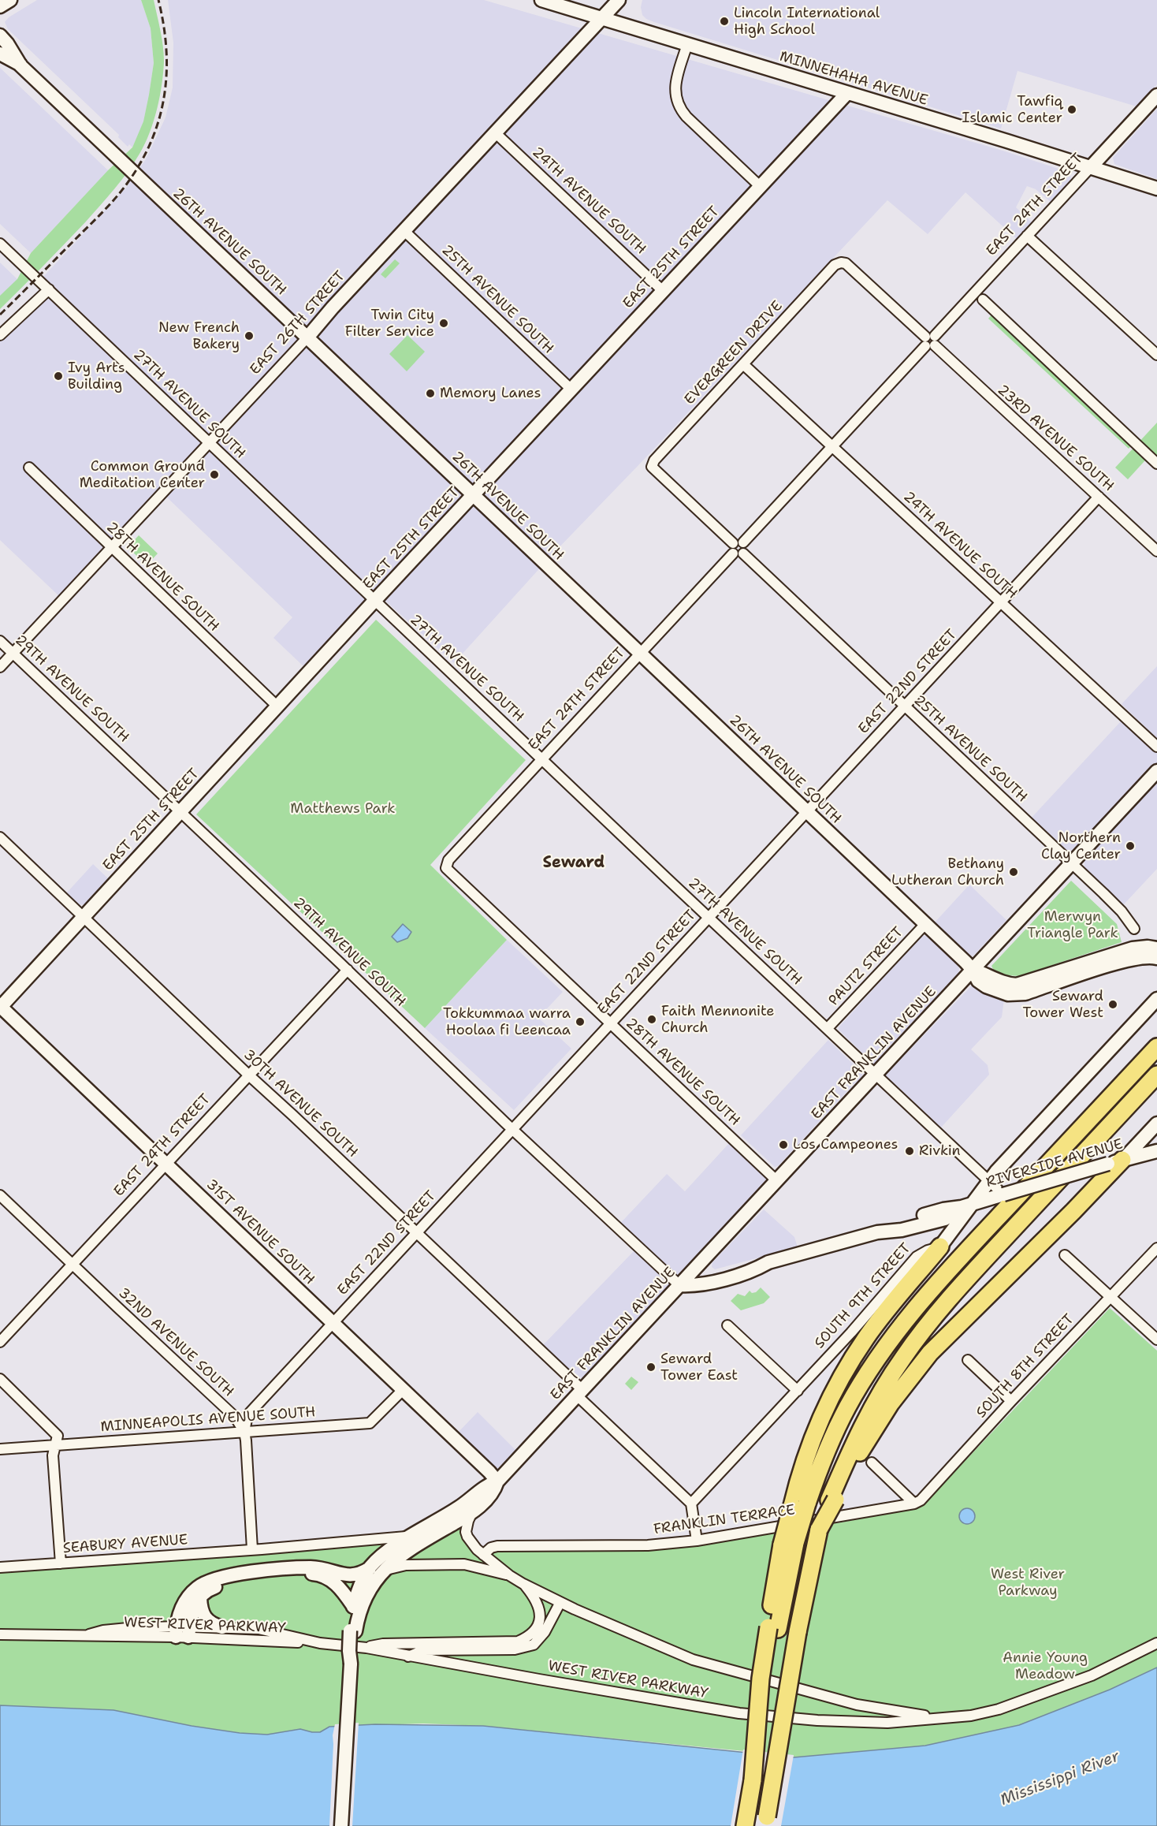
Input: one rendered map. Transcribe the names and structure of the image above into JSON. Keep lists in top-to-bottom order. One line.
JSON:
{"streets":{"street":["MINNEHAHA AVENUE","24TH AVENUE SOUTH","EAST 24TH STREET","26TH AVENUE SOUTH","EAST 25TH STREET","25TH AVENUE SOUTH","EAST 26TH STREET","EVERGREEN DRIVE","27TH AVENUE SOUTH","23RD AVENUE SOUTH","28TH AVENUE SOUTH","EAST 22ND STREET","29TH AVENUE SOUTH","PAUTZ STREET","EAST FRANKLIN AVENUE","30TH AVENUE SOUTH","RIVERSIDE AVENUE","31ST AVENUE SOUTH","SOUTH 9TH STREET","32ND AVENUE SOUTH","SOUTH 8TH STREET","MINNEAPOLIS AVENUE SOUTH","FRANKLIN TERRACE","SEABURY AVENUE","WEST RIVER PARKWAY"]},"crossings":[["MINNEHAHA AVENUE","EAST 24TH STREET"],["MINNEHAHA AVENUE","EAST 25TH STREET"],["MINNEHAHA AVENUE","EAST 26TH STREET"],["24TH AVENUE SOUTH","EAST 24TH STREET"],["24TH AVENUE SOUTH","EAST 25TH STREET"],["24TH AVENUE SOUTH","EAST 26TH STREET"],["24TH AVENUE SOUTH","EVERGREEN DRIVE"],["24TH AVENUE SOUTH","EAST 22ND STREET"],["EAST 24TH STREET","26TH AVENUE SOUTH"],["EAST 24TH STREET","25TH AVENUE SOUTH"],["EAST 24TH STREET","27TH AVENUE SOUTH"],["EAST 24TH STREET","23RD AVENUE SOUTH"],["EAST 24TH STREET","28TH AVENUE SOUTH"],["EAST 24TH STREET","29TH AVENUE SOUTH"],["EAST 24TH STREET","30TH AVENUE SOUTH"],["EAST 24TH STREET","31ST AVENUE SOUTH"],["EAST 24TH STREET","32ND AVENUE SOUTH"],["26TH AVENUE SOUTH","EAST 25TH STREET"],["26TH AVENUE SOUTH","EAST 26TH STREET"],["26TH AVENUE SOUTH","EAST 22ND STREET"],["26TH AVENUE SOUTH","PAUTZ STREET"],["26TH AVENUE SOUTH","EAST FRANKLIN AVENUE"],["EAST 25TH STREET","25TH AVENUE SOUTH"],["EAST 25TH STREET","27TH AVENUE SOUTH"],["EAST 25TH STREET","28TH AVENUE SOUTH"],["EAST 25TH STREET","29TH AVENUE SOUTH"],["EAST 25TH STREET","30TH AVENUE SOUTH"],["EAST 25TH STREET","31ST AVENUE SOUTH"],["25TH AVENUE SOUTH","EAST 26TH STREET"],["25TH AVENUE SOUTH","EVERGREEN DRIVE"],["25TH AVENUE SOUTH","EAST 22ND STREET"],["25TH AVENUE SOUTH","EAST FRANKLIN AVENUE"],["EAST 26TH STREET","27TH AVENUE SOUTH"],["EAST 26TH STREET","28TH AVENUE SOUTH"],["EAST 26TH STREET","29TH AVENUE SOUTH"],["EVERGREEN DRIVE","23RD AVENUE SOUTH"],["27TH AVENUE SOUTH","EAST 22ND STREET"],["27TH AVENUE SOUTH","PAUTZ STREET"],["27TH AVENUE SOUTH","EAST FRANKLIN AVENUE"],["27TH AVENUE SOUTH","RIVERSIDE AVENUE"],["27TH AVENUE SOUTH","SOUTH 9TH STREET"],["23RD AVENUE SOUTH","EAST 22ND STREET"],["28TH AVENUE SOUTH","EAST 22ND STREET"],["28TH AVENUE SOUTH","EAST FRANKLIN AVENUE"],["EAST 22ND STREET","29TH AVENUE SOUTH"],["EAST 22ND STREET","30TH AVENUE SOUTH"],["EAST 22ND STREET","31ST AVENUE SOUTH"],["EAST 22ND STREET","32ND AVENUE SOUTH"],["EAST 22ND STREET","MINNEAPOLIS AVENUE SOUTH"],["29TH AVENUE SOUTH","EAST FRANKLIN AVENUE"],["29TH AVENUE SOUTH","RIVERSIDE AVENUE"],["EAST FRANKLIN AVENUE","30TH AVENUE SOUTH"],["EAST FRANKLIN AVENUE","RIVERSIDE AVENUE"],["EAST FRANKLIN AVENUE","31ST AVENUE SOUTH"],["EAST FRANKLIN AVENUE","SEABURY AVENUE"],["EAST FRANKLIN AVENUE","WEST RIVER PARKWAY"],["30TH AVENUE SOUTH","SOUTH 9TH STREET"],["RIVERSIDE AVENUE","SOUTH 9TH STREET"],["31ST AVENUE SOUTH","MINNEAPOLIS AVENUE SOUTH"],["32ND AVENUE SOUTH","MINNEAPOLIS AVENUE SOUTH"],["SOUTH 8TH STREET","FRANKLIN TERRACE"],["FRANKLIN TERRACE","WEST RIVER PARKWAY"]],"districts":["Seward"],"water":["Mississippi River"],"parks":["Matthews Park","Merwyn Triangle Park","West River Parkway","Annie Young Meadow"],"places":["Lincoln International High School","Tawfiq Islamic Center","Twin City Filter Service","New French Bakery","Ivy Arts Building","Memory Lanes","Common Ground Meditation Center","Northern Clay Center","Bethany Lutheran Church","Seward Tower West","Faith Mennonite Church","Tokkummaa warra Hoolaa fi Leencaa","Los Campeones","Rivkin","Seward Tower East"]}
